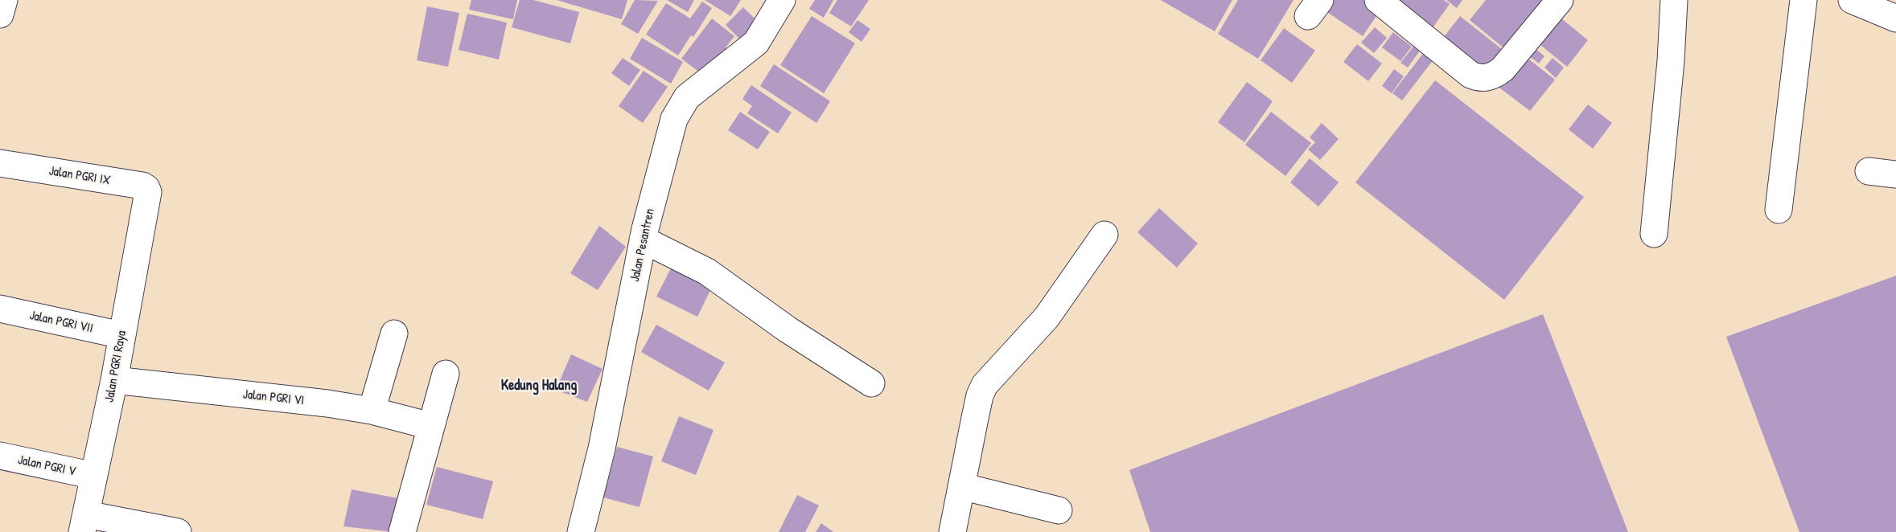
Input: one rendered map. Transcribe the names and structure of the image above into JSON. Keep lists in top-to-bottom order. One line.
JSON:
{"streets":{"street":["Jalan PGRI IX","Jalan Pesantren","Jalan PGRI VII","Jalan PGRI Raya","Jalan PGRI VI","Jalan PGRI V"]},"crossings":[["Jalan PGRI IX","Jalan PGRI Raya"],["Jalan PGRI VII","Jalan PGRI Raya"],["Jalan PGRI Raya","Jalan PGRI VI"],["Jalan PGRI Raya","Jalan PGRI V"]],"districts":["Kedung Halang"]}
